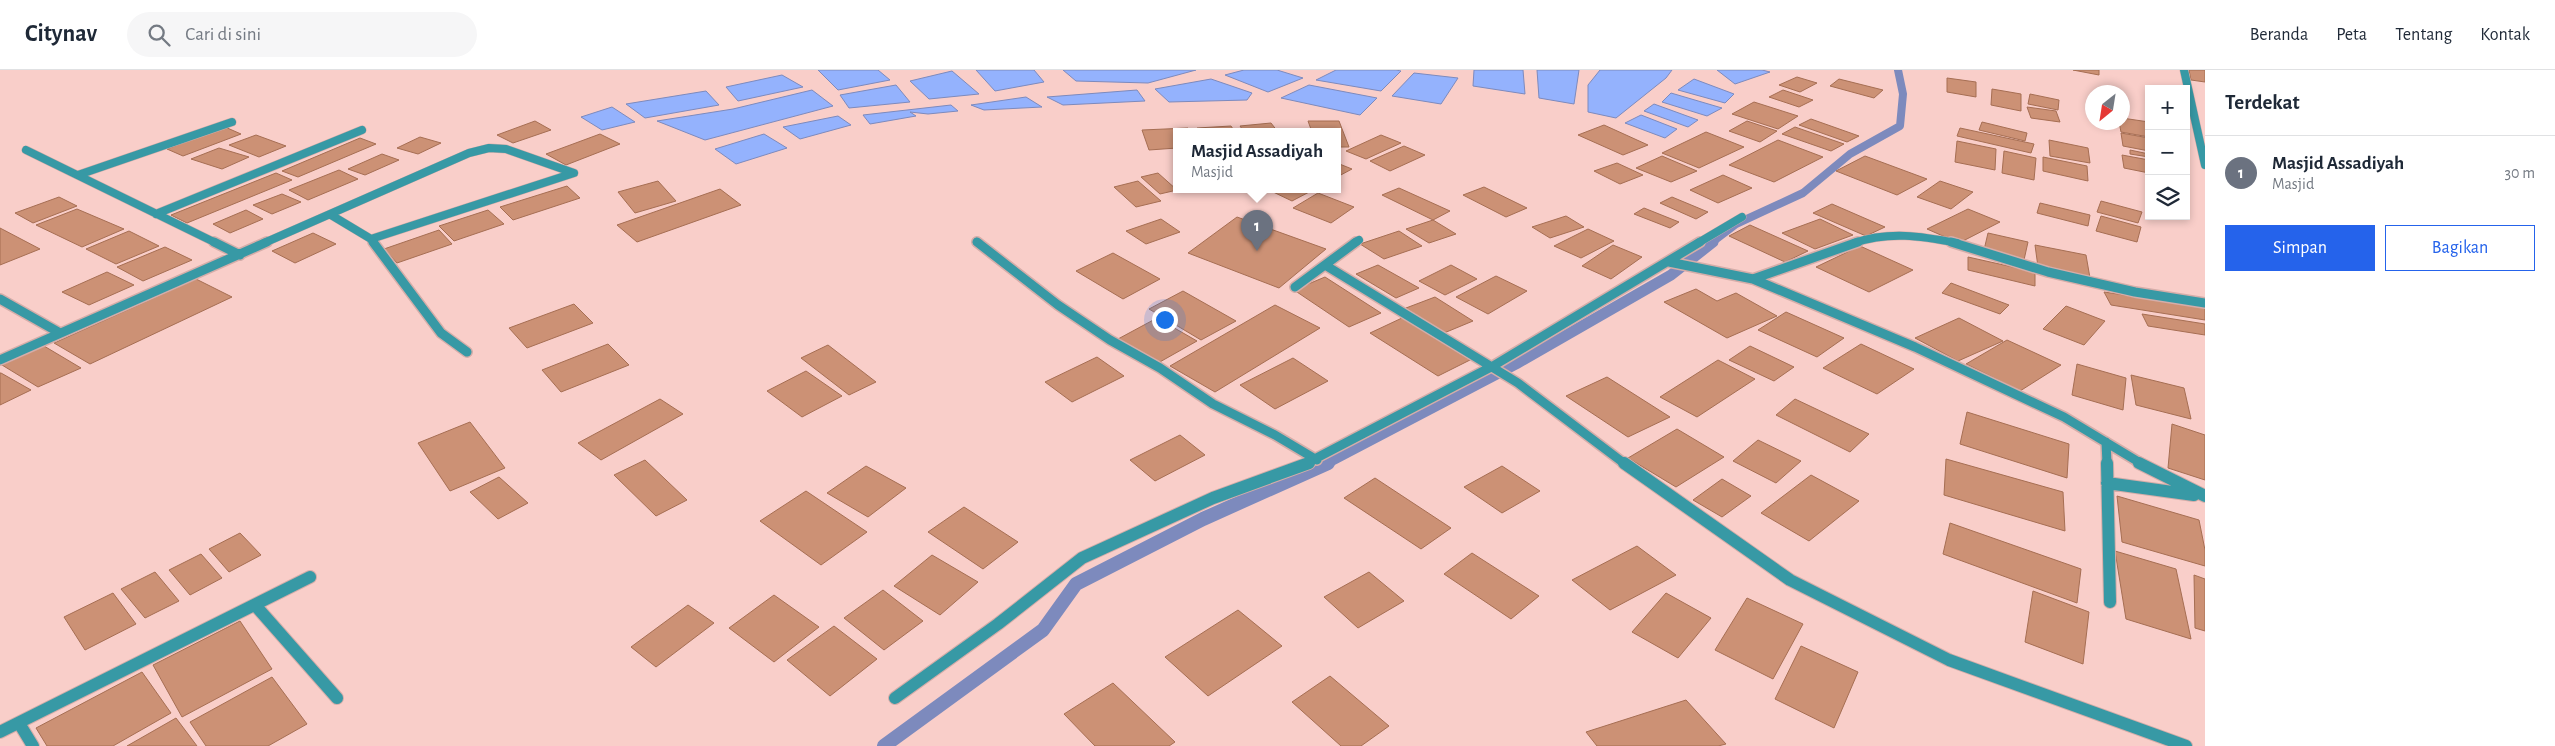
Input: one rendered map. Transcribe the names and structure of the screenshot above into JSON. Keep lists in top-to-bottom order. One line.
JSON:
{"north":"bottom left","page":{"header":"Citynav","search":"Cari di sini","nav":["Beranda","Peta","Tentang","Kontak"],"heading":"Terdekat","map_buttons":["+","−"],"popup":["Masjid Assadiyah","Masjid"],"list":[{"mark":"1","name":"Masjid Assadiyah","note":"Masjid","value":"30 m"}],"pins":"1","buttons":["Simpan","Bagikan"]}}
